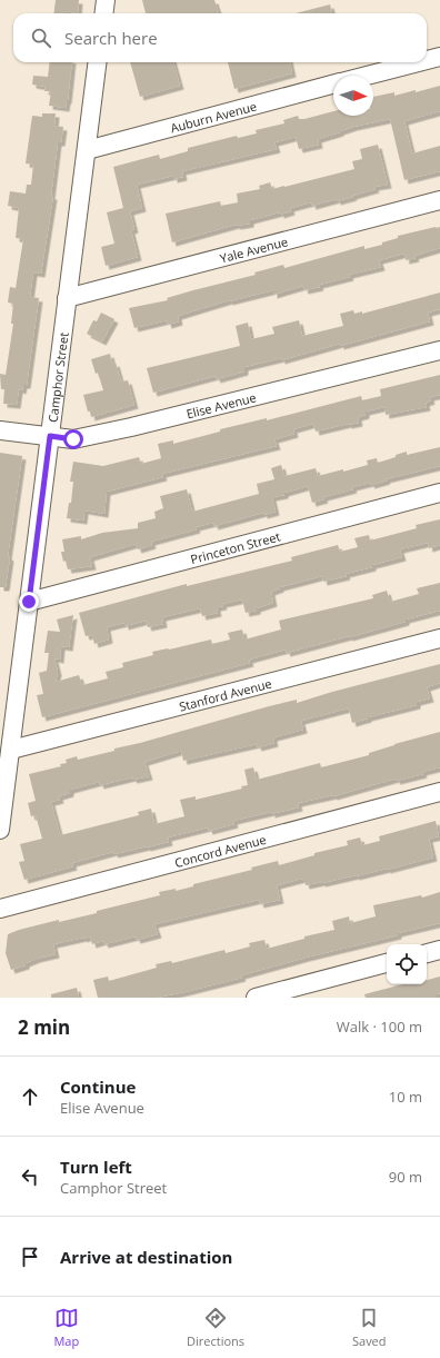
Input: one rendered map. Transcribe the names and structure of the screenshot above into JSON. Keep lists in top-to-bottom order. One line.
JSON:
{"streets":{"street":["Auburn Avenue","Yale Avenue","Camphor Street","Elise Avenue","Princeton Street","Stanford Avenue","Concord Avenue"]},"crossings":[["Auburn Avenue","Camphor Street"],["Yale Avenue","Camphor Street"],["Camphor Street","Elise Avenue"],["Camphor Street","Princeton Street"],["Camphor Street","Stanford Avenue"]],"north":"right","page":{"search":"Search here","heading":["2 min","Walk · 100 m"],"list":[["Continue","Elise Avenue","10 m"],["Turn left","Camphor Street","90 m"],"Arrive at destination"],"nav":["Map","Directions","Saved"]}}
